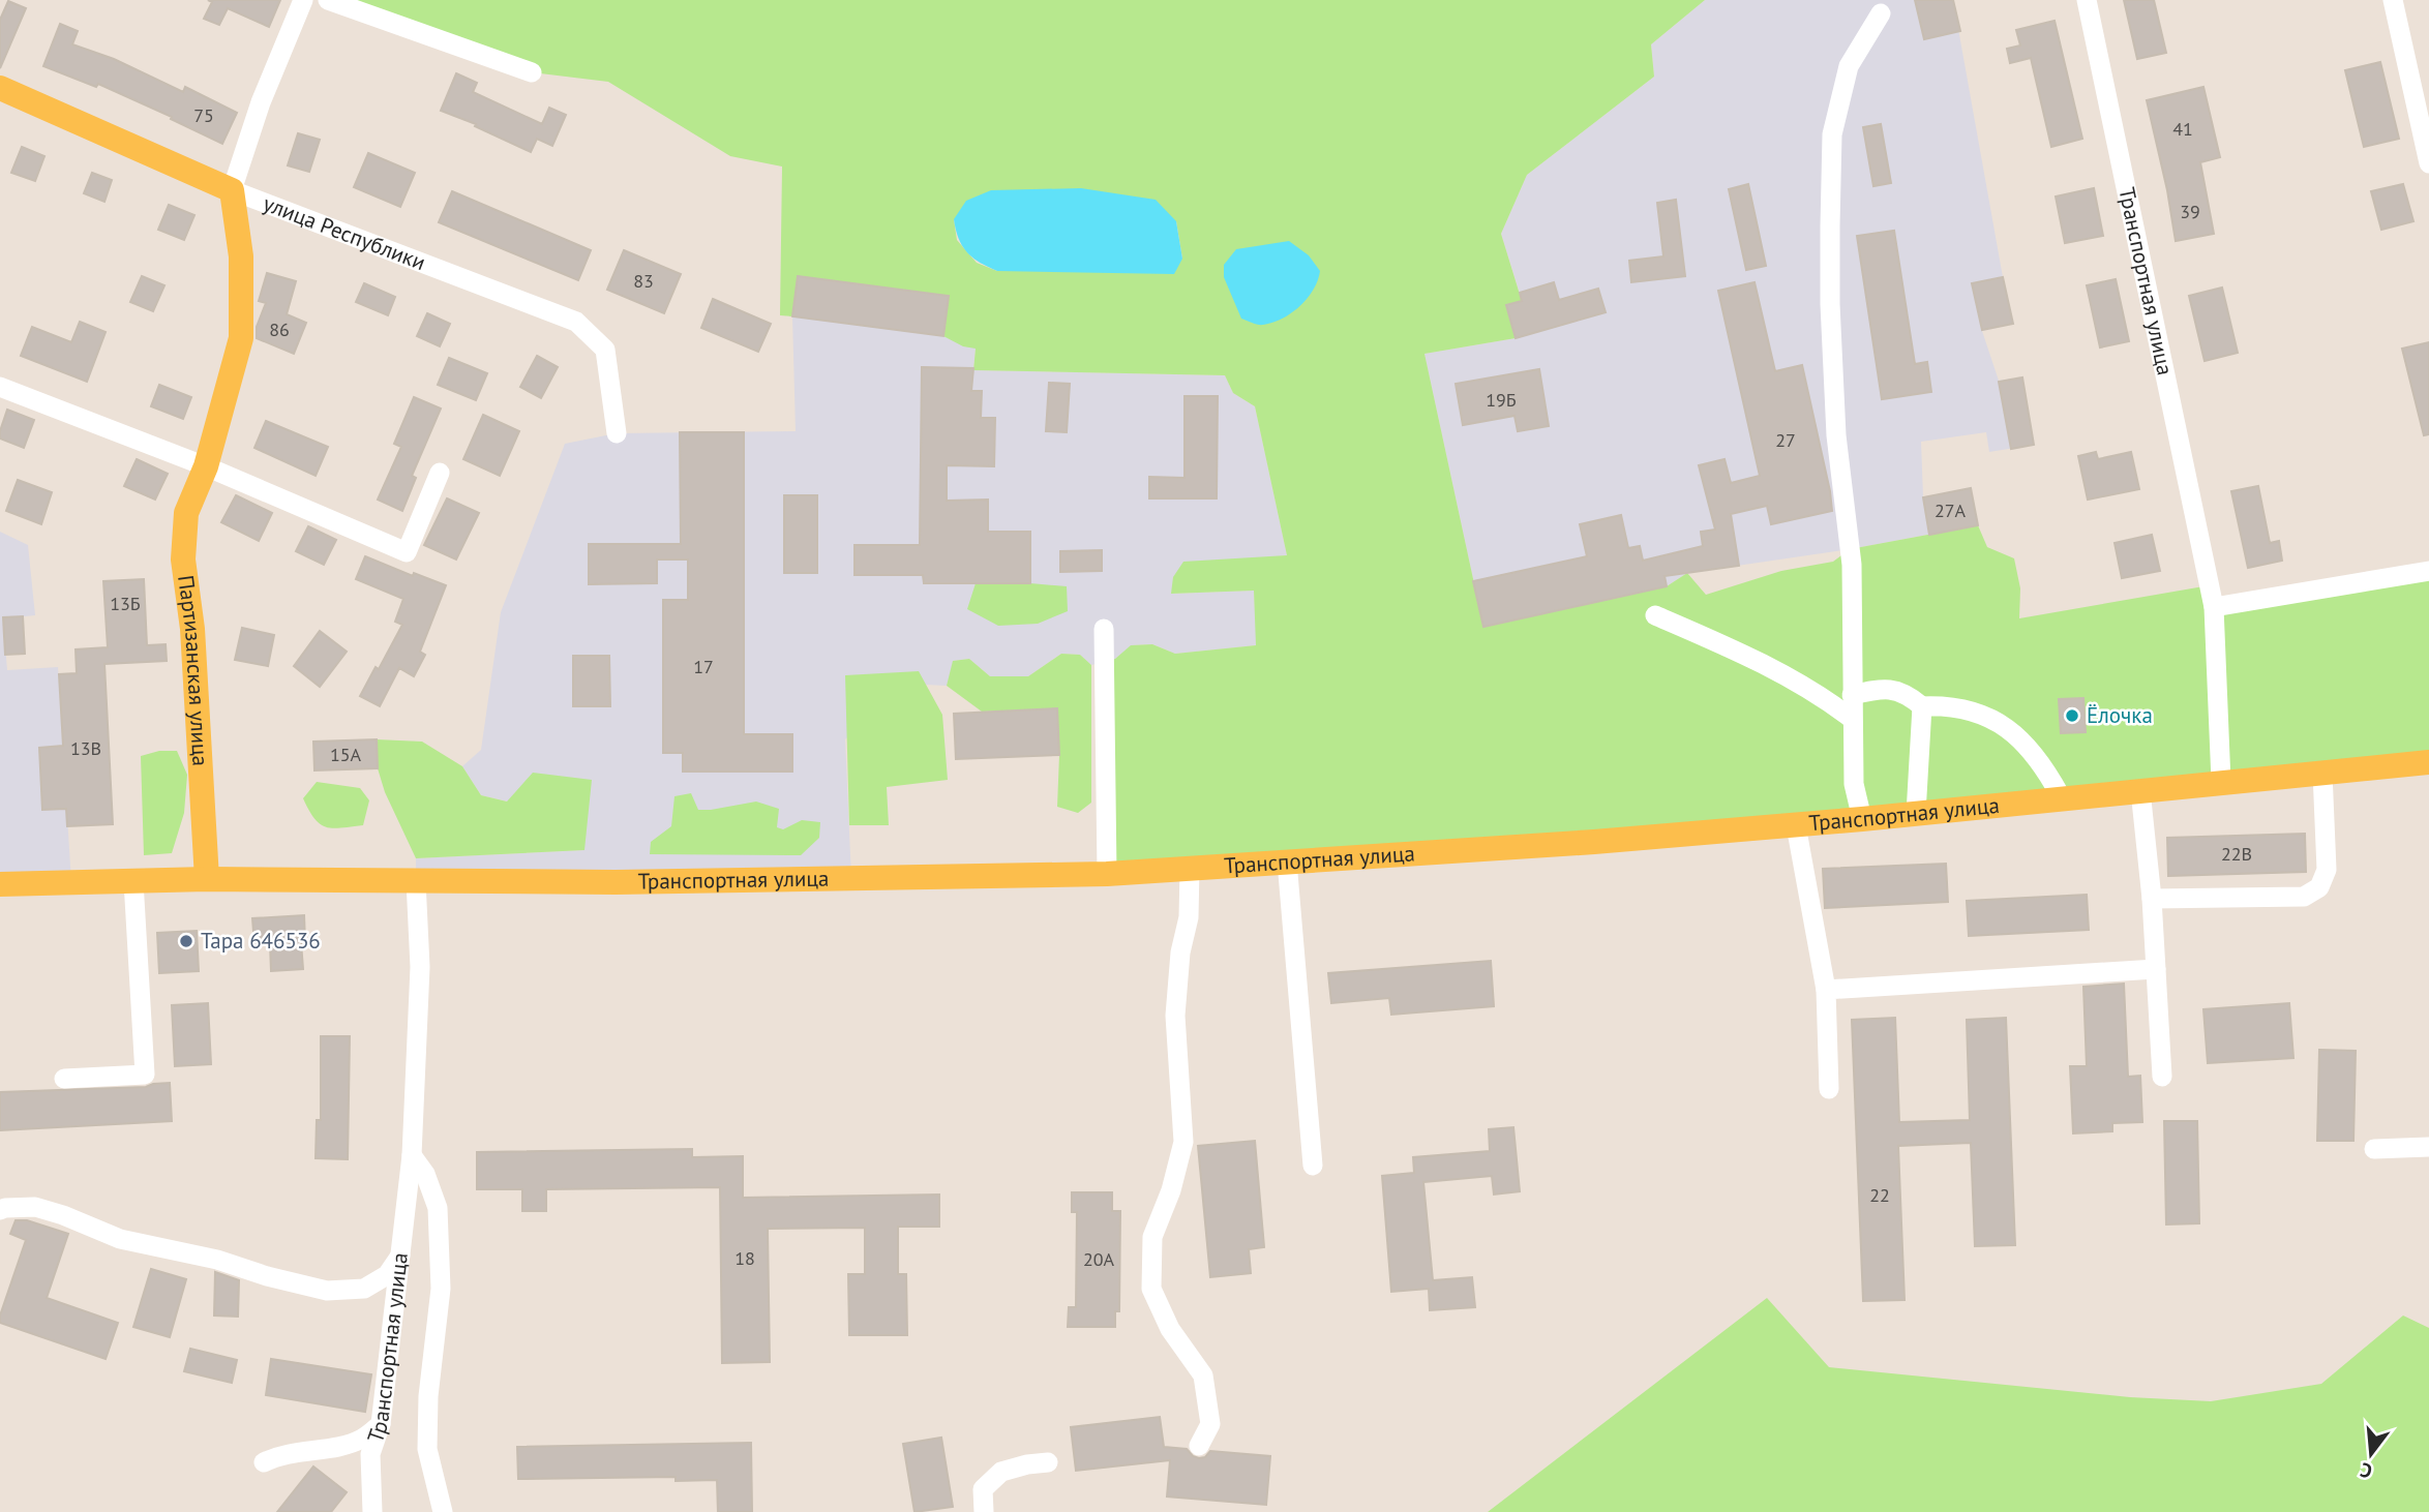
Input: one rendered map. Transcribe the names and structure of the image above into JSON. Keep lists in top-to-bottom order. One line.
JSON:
{"streets":{"main road":["улица Республики","Транспортная улица","Партизанская улица"]},"crossings":[["улица Республики","Партизанская улица"],["Транспортная улица","Партизанская улица"]],"places":["Ёлочка","Тара 646536"],"house_numbers":["75","41","39","83","86","19Б","27","27А","13Б","17","13В","15А","22В","22","18","20А"],"north":"bottom"}
